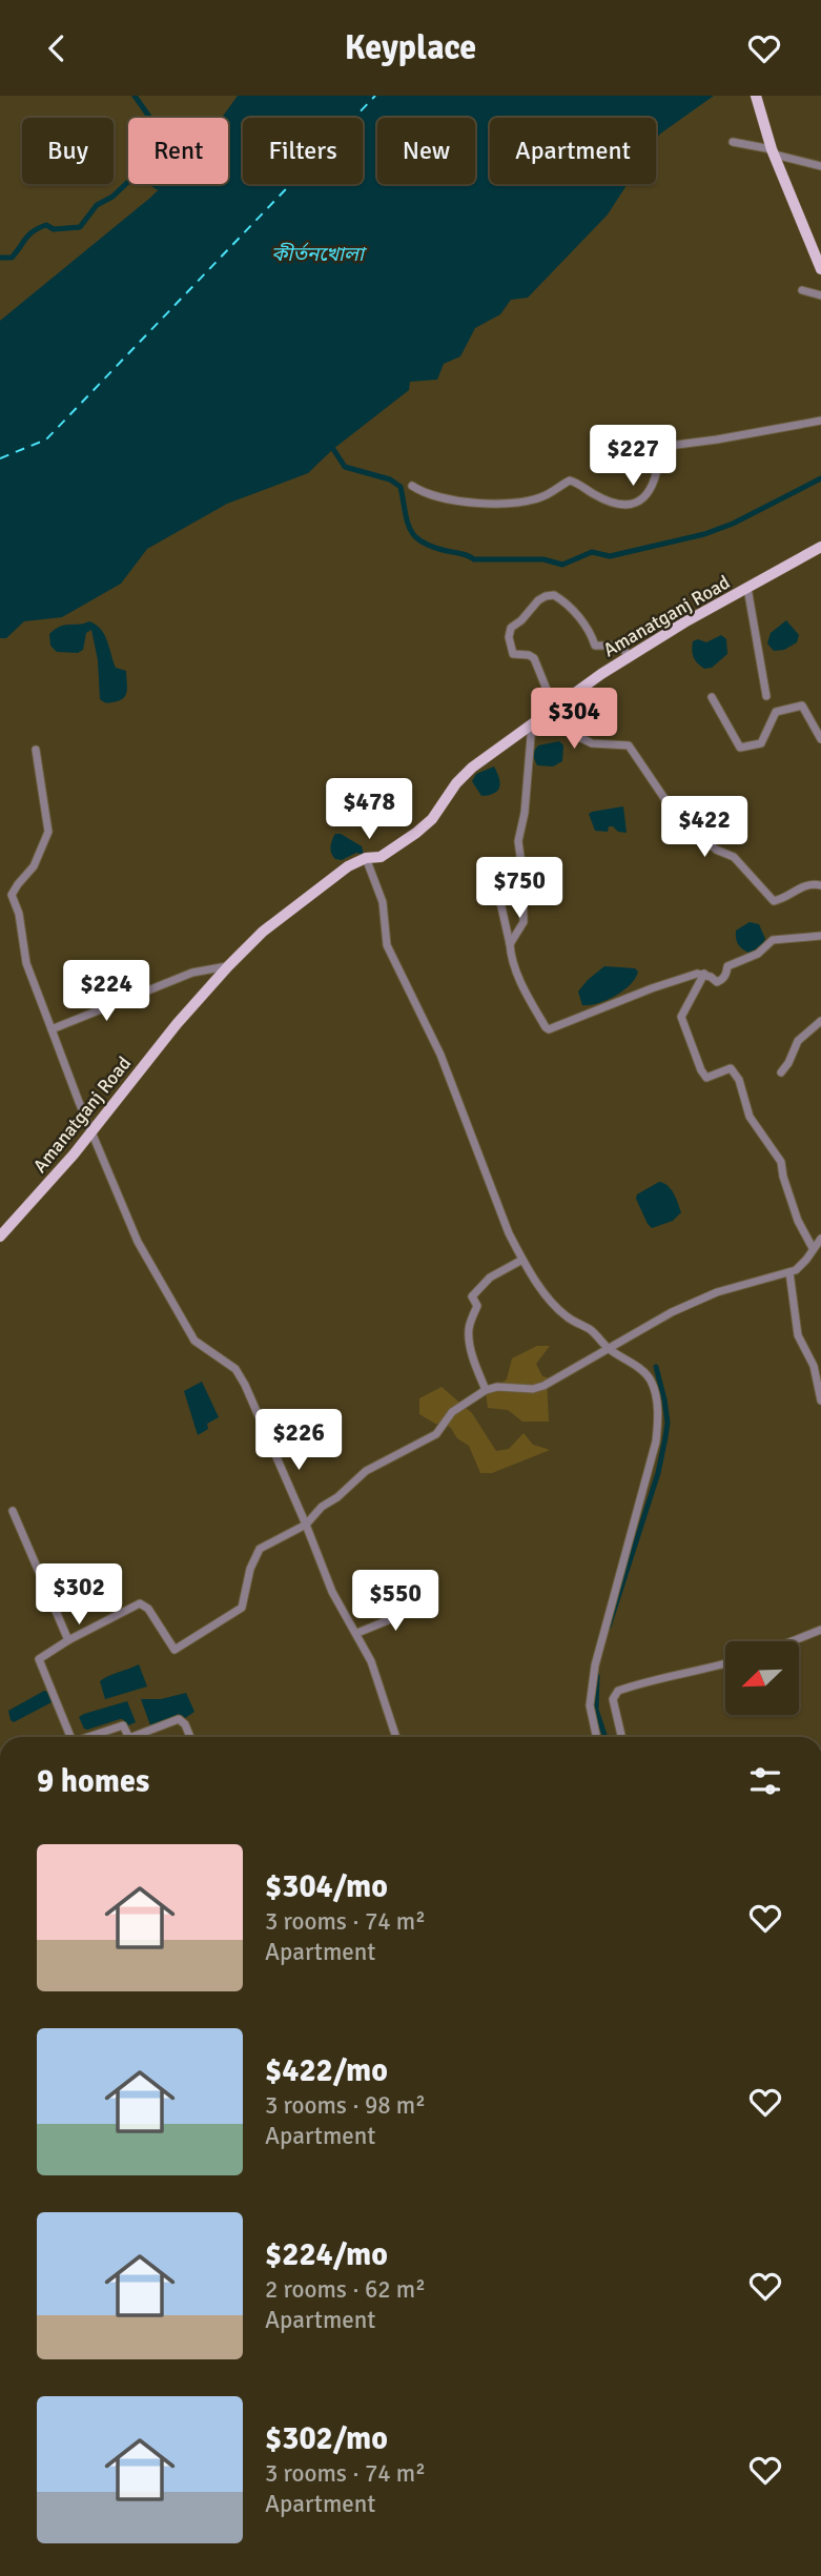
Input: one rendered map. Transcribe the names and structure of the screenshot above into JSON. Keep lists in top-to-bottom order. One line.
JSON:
{"streets":{"main road":["Amanatganj Road"]},"water":["কীর্তনখোলা"],"north":"bottom left","page":{"header":"Keyplace","chip":["Buy","Rent","Filters","New","Apartment"],"price":["$227","$304","$478","$422","$750","$224","$226","$302","$550"],"heading":"9 homes","list":[{"name":"$304/mo","note":"3 rooms · 74 m² · Apartment"},{"name":"$422/mo","note":"3 rooms · 98 m² · Apartment"},{"name":"$224/mo","note":"2 rooms · 62 m² · Apartment"},{"name":"$302/mo","note":"3 rooms · 74 m² · Apartment"}]}}
